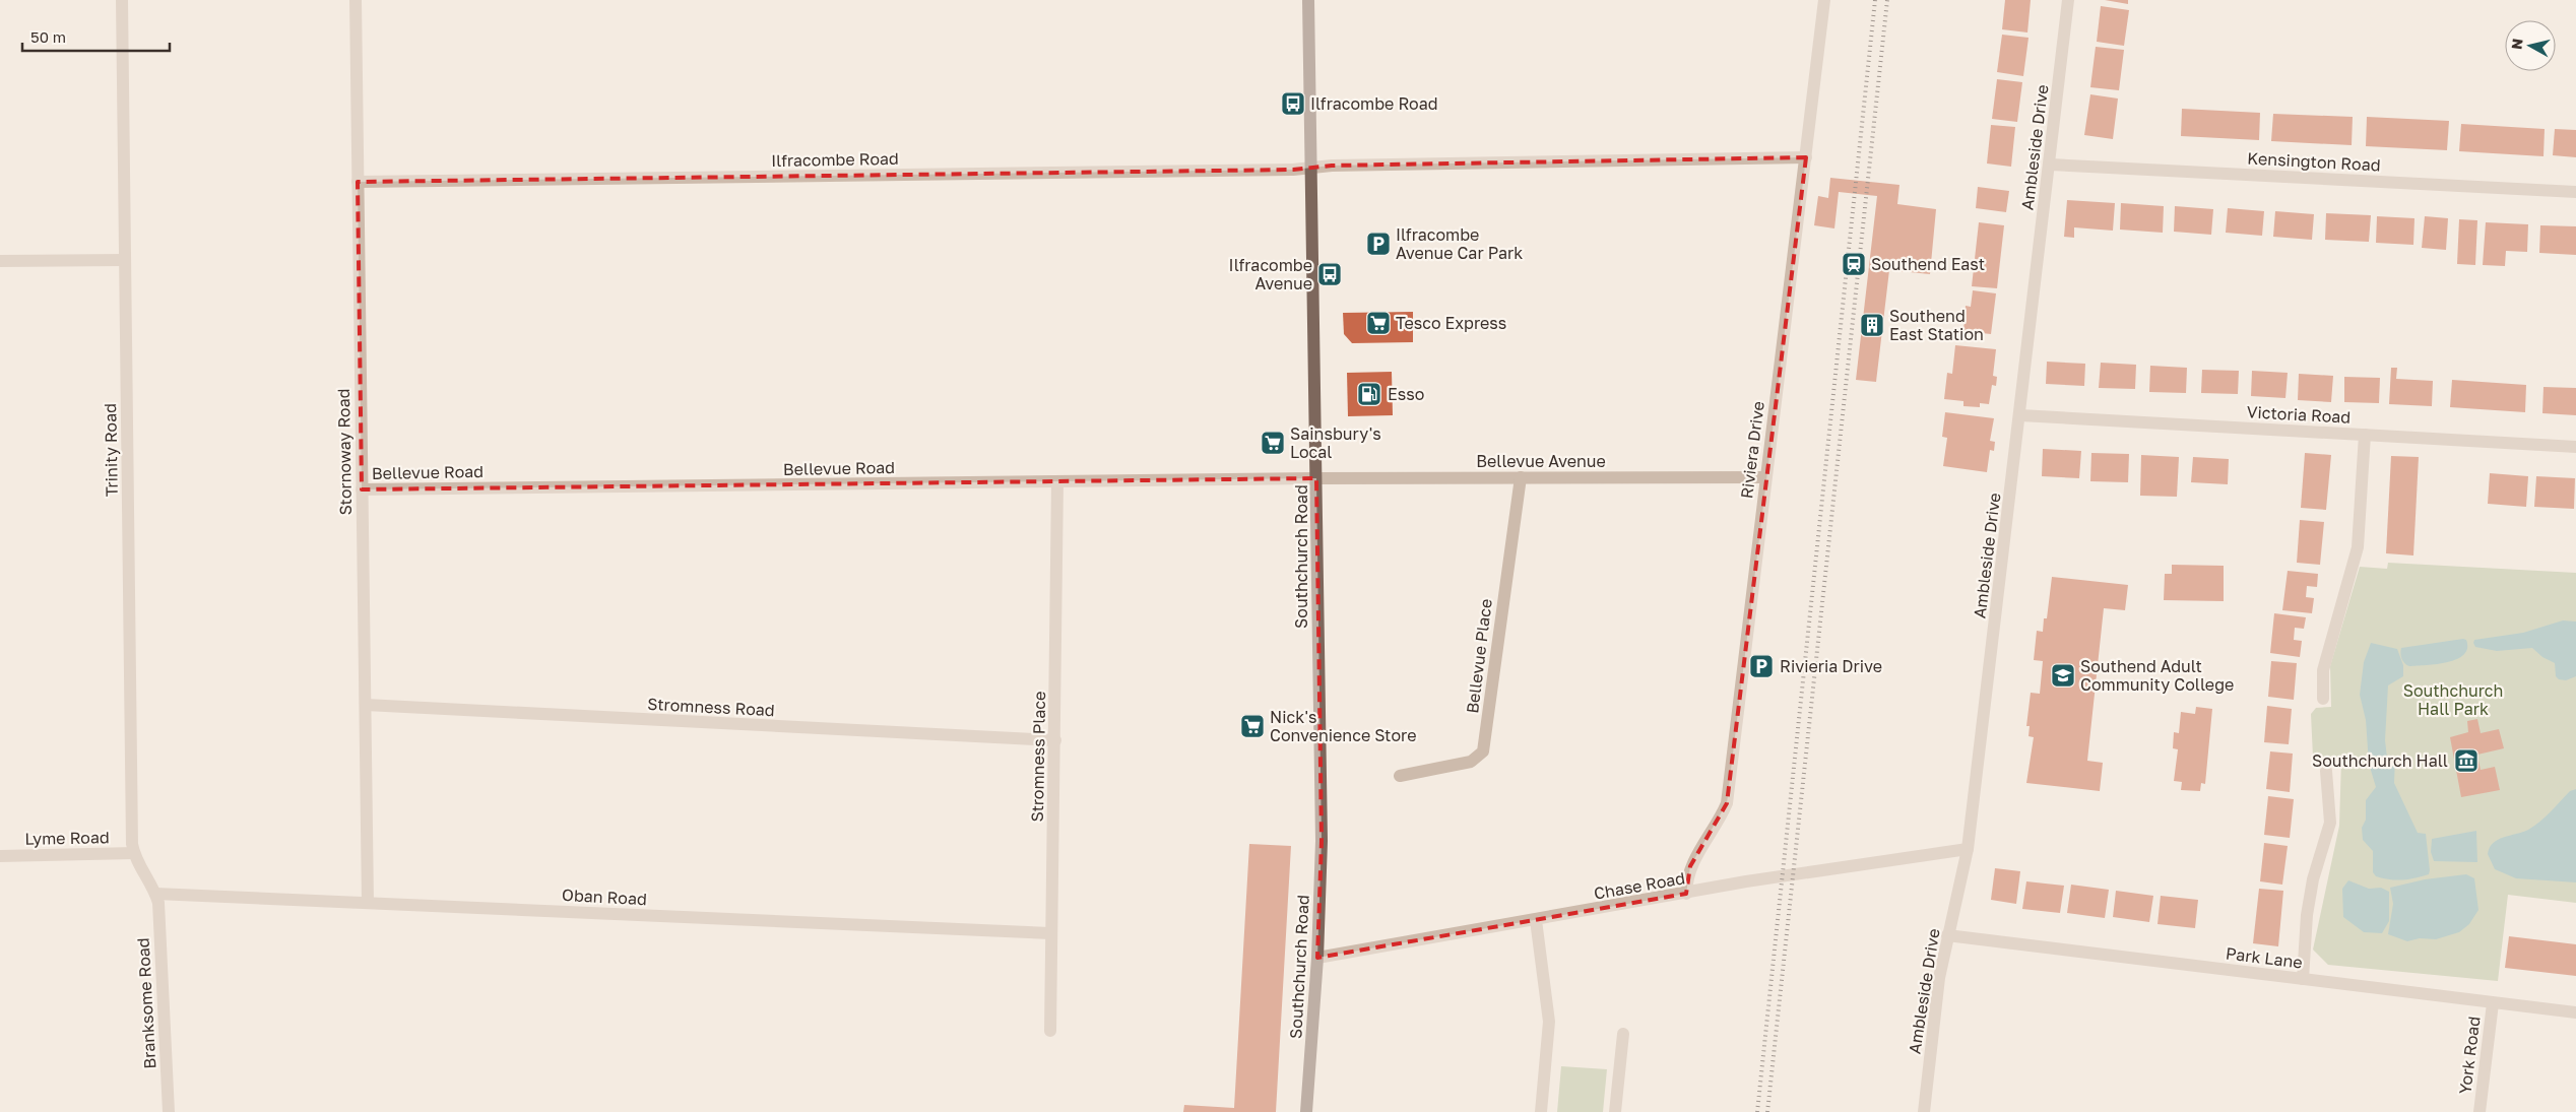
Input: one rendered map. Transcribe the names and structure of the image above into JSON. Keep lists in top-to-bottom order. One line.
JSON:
{"streets":{"main road":["Southchurch Road"],"street":["Ambleside Drive","Ilfracombe Road","Kensington Road","Victoria Road","Trinity Road","Riviera Drive","Stornoway Road","Bellevue Avenue","Bellevue Road","Bellevue Place","Stromness Road","Stromness Place","Lyme Road","Chase Road","Oban Road","Park Lane","Branksome Road","York Road"]},"crossings":[["Ambleside Drive","Kensington Road"],["Ambleside Drive","Victoria Road"],["Ambleside Drive","Chase Road"],["Ambleside Drive","Park Lane"],["Ilfracombe Road","Stornoway Road"],["Ilfracombe Road","Southchurch Road"],["Trinity Road","Lyme Road"],["Trinity Road","Oban Road"],["Trinity Road","Branksome Road"],["Riviera Drive","Bellevue Avenue"],["Riviera Drive","Chase Road"],["Stornoway Road","Bellevue Road"],["Stornoway Road","Stromness Road"],["Stornoway Road","Oban Road"],["Bellevue Avenue","Bellevue Road"],["Bellevue Avenue","Southchurch Road"],["Bellevue Avenue","Bellevue Place"],["Bellevue Road","Southchurch Road"],["Bellevue Road","Stromness Place"],["Southchurch Road","Chase Road"],["Stromness Road","Stromness Place"],["Stromness Place","Oban Road"],["Oban Road","Branksome Road"],["Park Lane","York Road"]],"parks":["Southchurch Hall Park"],"places":{"bus stop":["Ilfracombe Road","Ilfracombe Avenue"],"parking":["Ilfracombe Avenue Car Park","Rivieria Drive"],"station":["Southend East"],"supermarket":["Tesco Express","Sainsbury's Local","Nick's Convenience Store"],"building":["Southend East Station"],"fuel station":["Esso"],"school or university":["Southend Adult Community College"],"museum":["Southchurch Hall"]},"scale_bar":"50 m","north":"left"}
